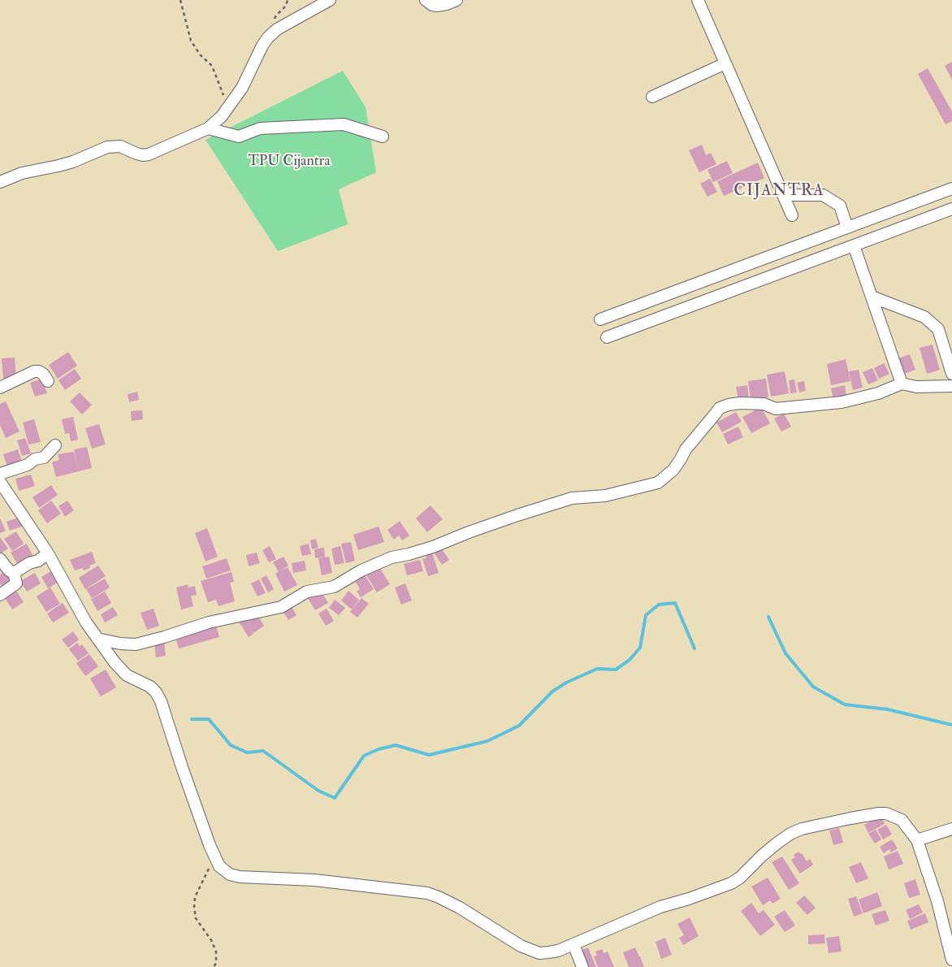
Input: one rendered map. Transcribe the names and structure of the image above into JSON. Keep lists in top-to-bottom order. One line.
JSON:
{"districts":["CIJANTRA"],"parks":["TPU Cijantra"]}
